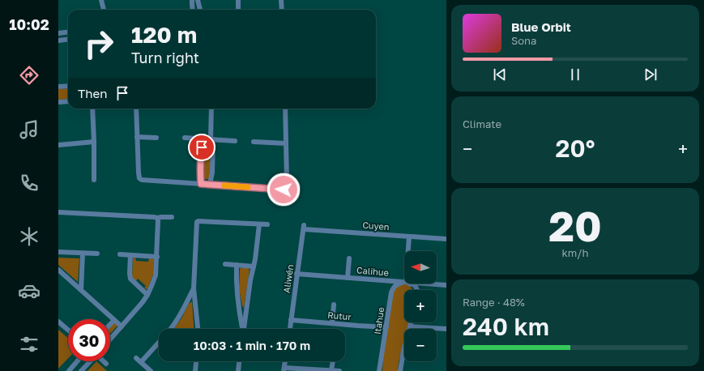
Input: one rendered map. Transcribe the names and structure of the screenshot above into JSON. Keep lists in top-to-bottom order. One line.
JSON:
{"streets":{"street":["Cuyen","Calihue","Aliwén","Rutur","Itahue"]},"crossings":[["Cuyen","Aliwén"],["Calihue","Aliwén"],["Aliwén","Rutur"],["Rutur","Itahue"]],"north":"left","page":{"tabs":"10:02","turn":["120 m","Turn right"],"song":["Blue Orbit","Sona"],"then":"Then","tile":["Climate",["20","km/h"],["Range · 48%","240 km"]],"heat":["−","20°","+"],"map_buttons":["+","−"],"limit":"30","trip":"10:03 · 1 min · 170 m"}}
